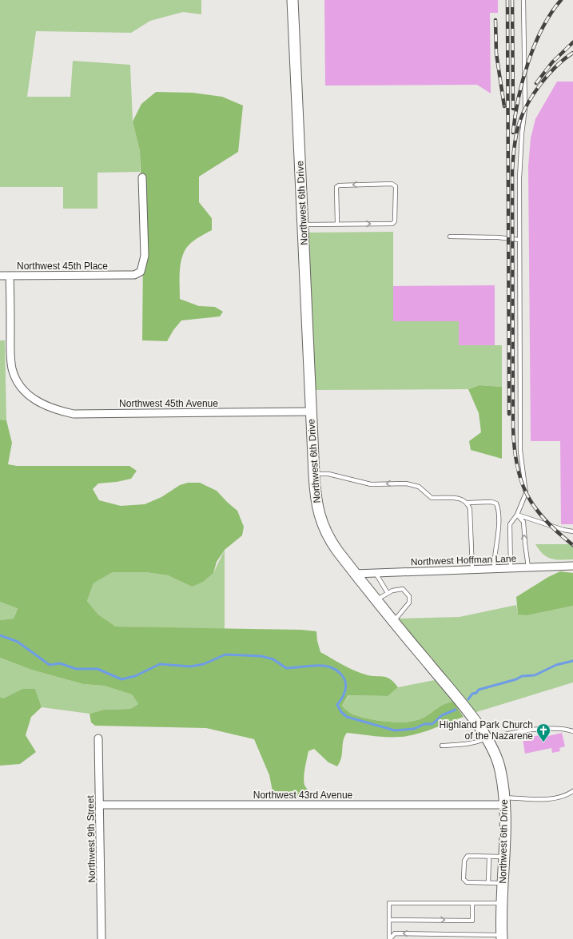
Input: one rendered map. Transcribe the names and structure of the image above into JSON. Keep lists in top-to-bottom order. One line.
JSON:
{"streets":{"main road":["Northwest 6th Drive"],"street":["Northwest 45th Place","Northwest 45th Avenue","Northwest Hoffman Lane","Northwest 43rd Avenue","Northwest 9th Street"]},"crossings":[["Northwest 6th Drive","Northwest 45th Avenue"],["Northwest 6th Drive","Northwest Hoffman Lane"],["Northwest 6th Drive","Northwest 43rd Avenue"],["Northwest 45th Place","Northwest 45th Avenue"],["Northwest 43rd Avenue","Northwest 9th Street"]],"places":{"church":["Highland Park Church of the Nazarene"]}}
